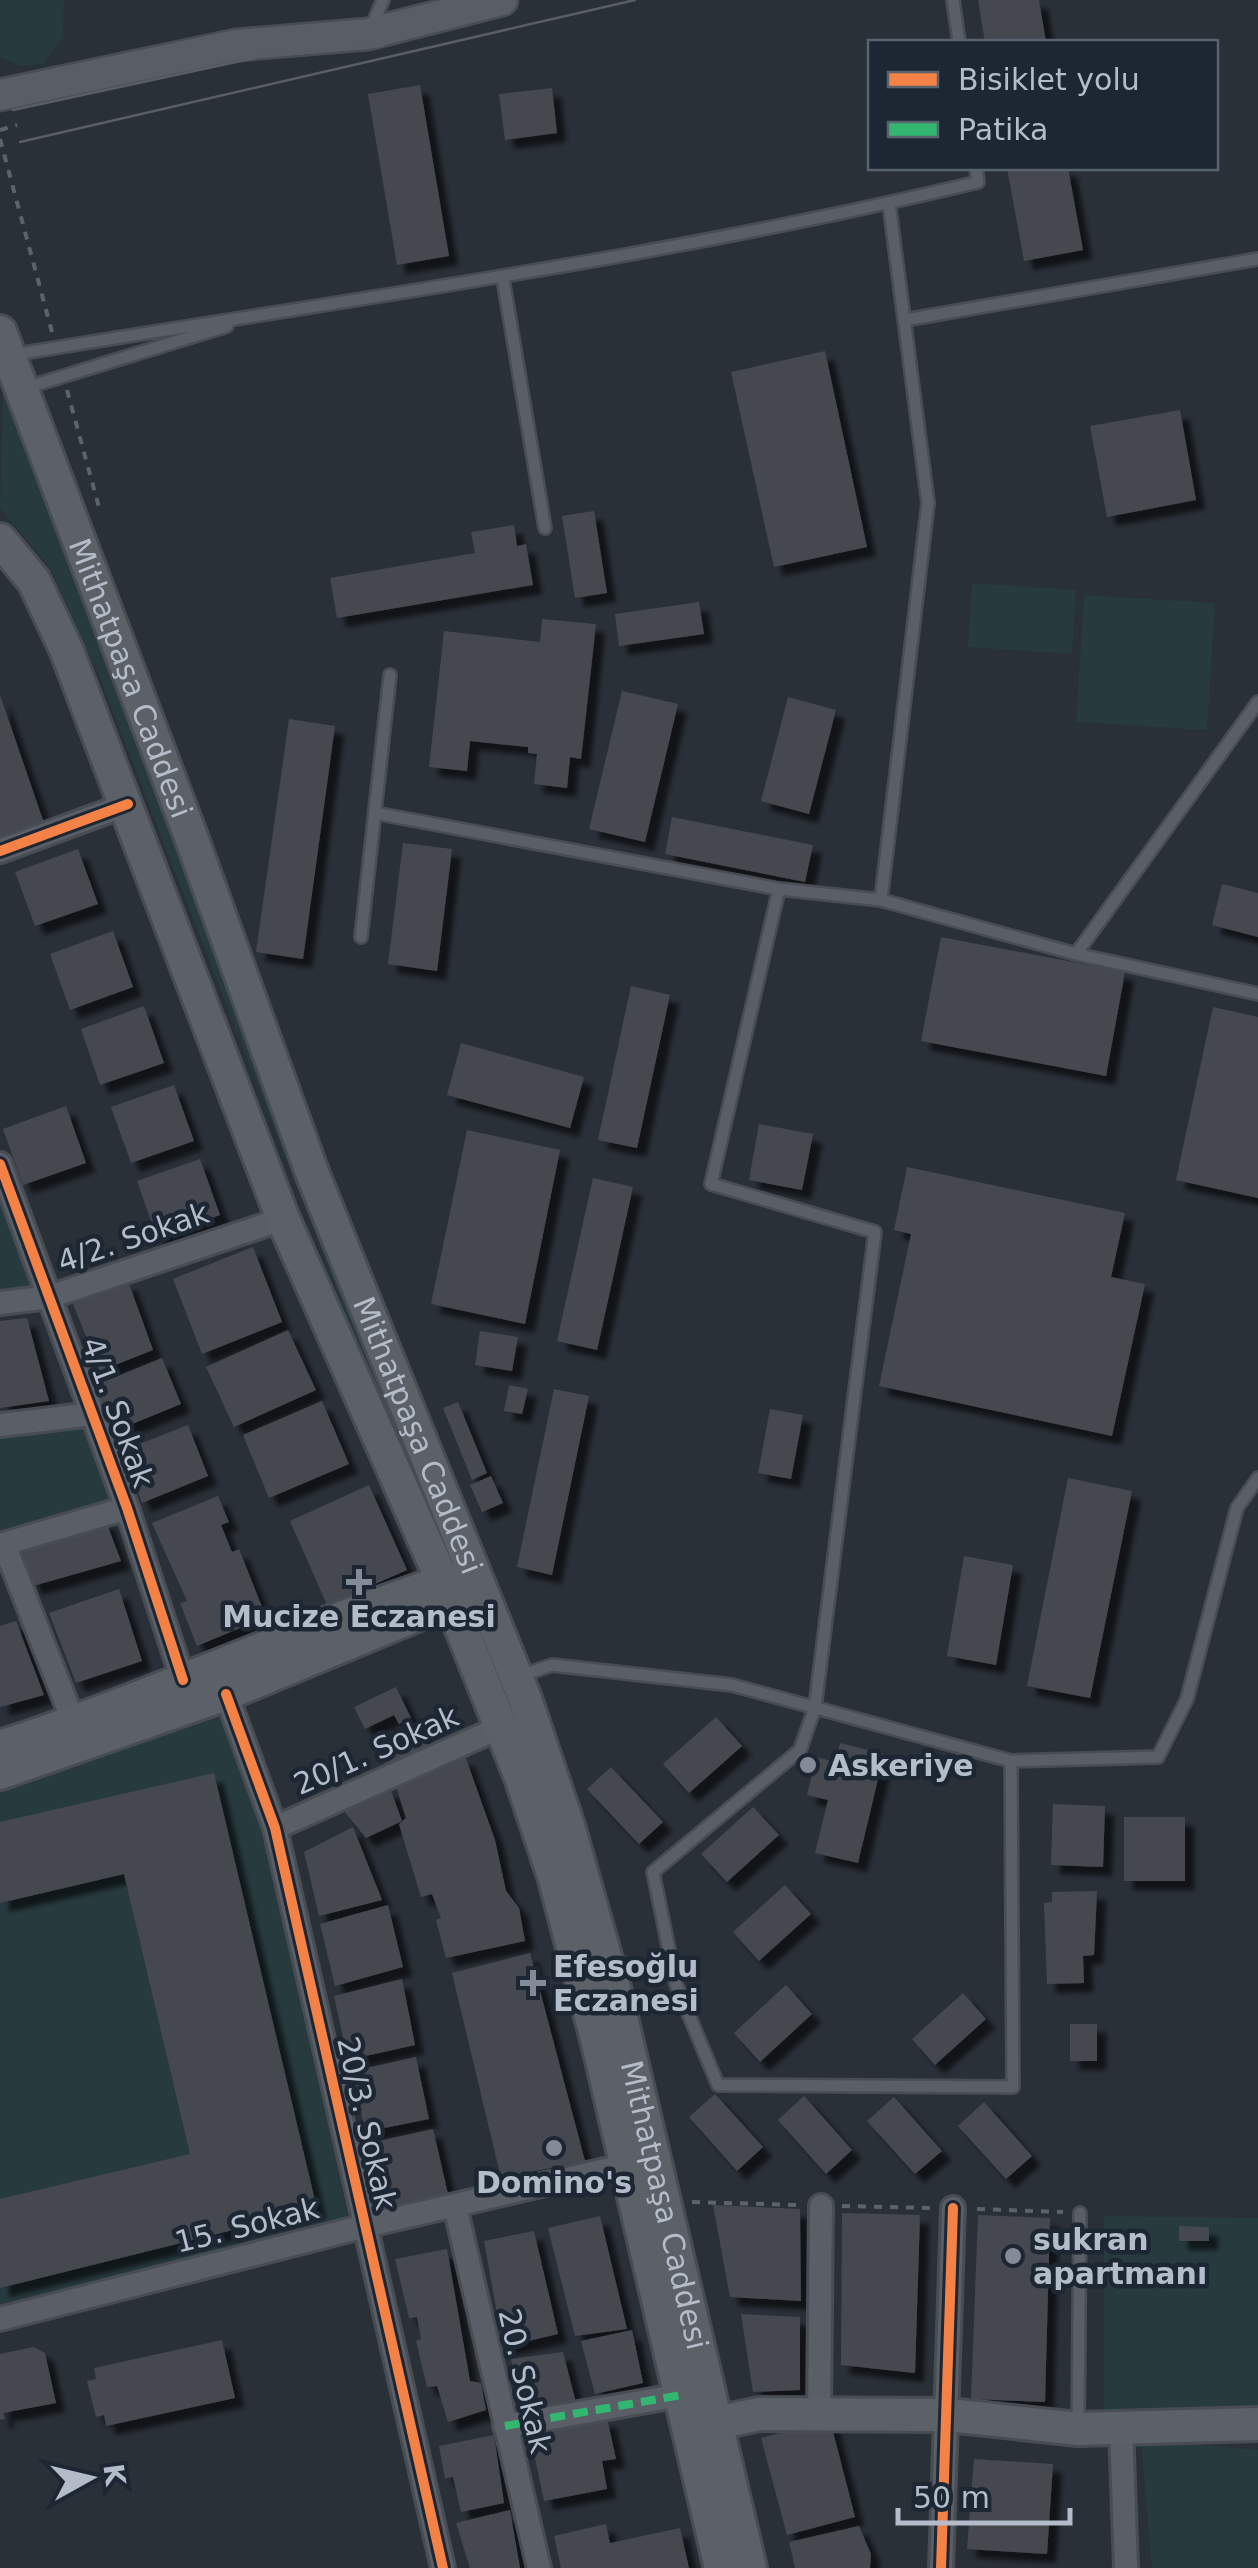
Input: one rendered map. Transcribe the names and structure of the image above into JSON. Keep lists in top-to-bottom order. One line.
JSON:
{"streets":{"main road":["Mithatpaşa Caddesi"],"street":["4/2. Sokak","4/1. Sokak","20/1. Sokak","20/3. Sokak","15. Sokak","20. Sokak"]},"crossings":[["Mithatpaşa Caddesi","4/2. Sokak"],["Mithatpaşa Caddesi","20/1. Sokak"],["Mithatpaşa Caddesi","15. Sokak"],["4/2. Sokak","4/1. Sokak"],["20/1. Sokak","20/3. Sokak"],["20/3. Sokak","15. Sokak"],["15. Sokak","20. Sokak"]],"places":{"health":["Mucize Eczanesi","Efesoğlu Eczanesi"],"other":["Askeriye","Domino's","sukran apartmanı"]},"legend":["Bisiklet yolu","Patika"],"scale_bar":"50 m","north":"right"}
